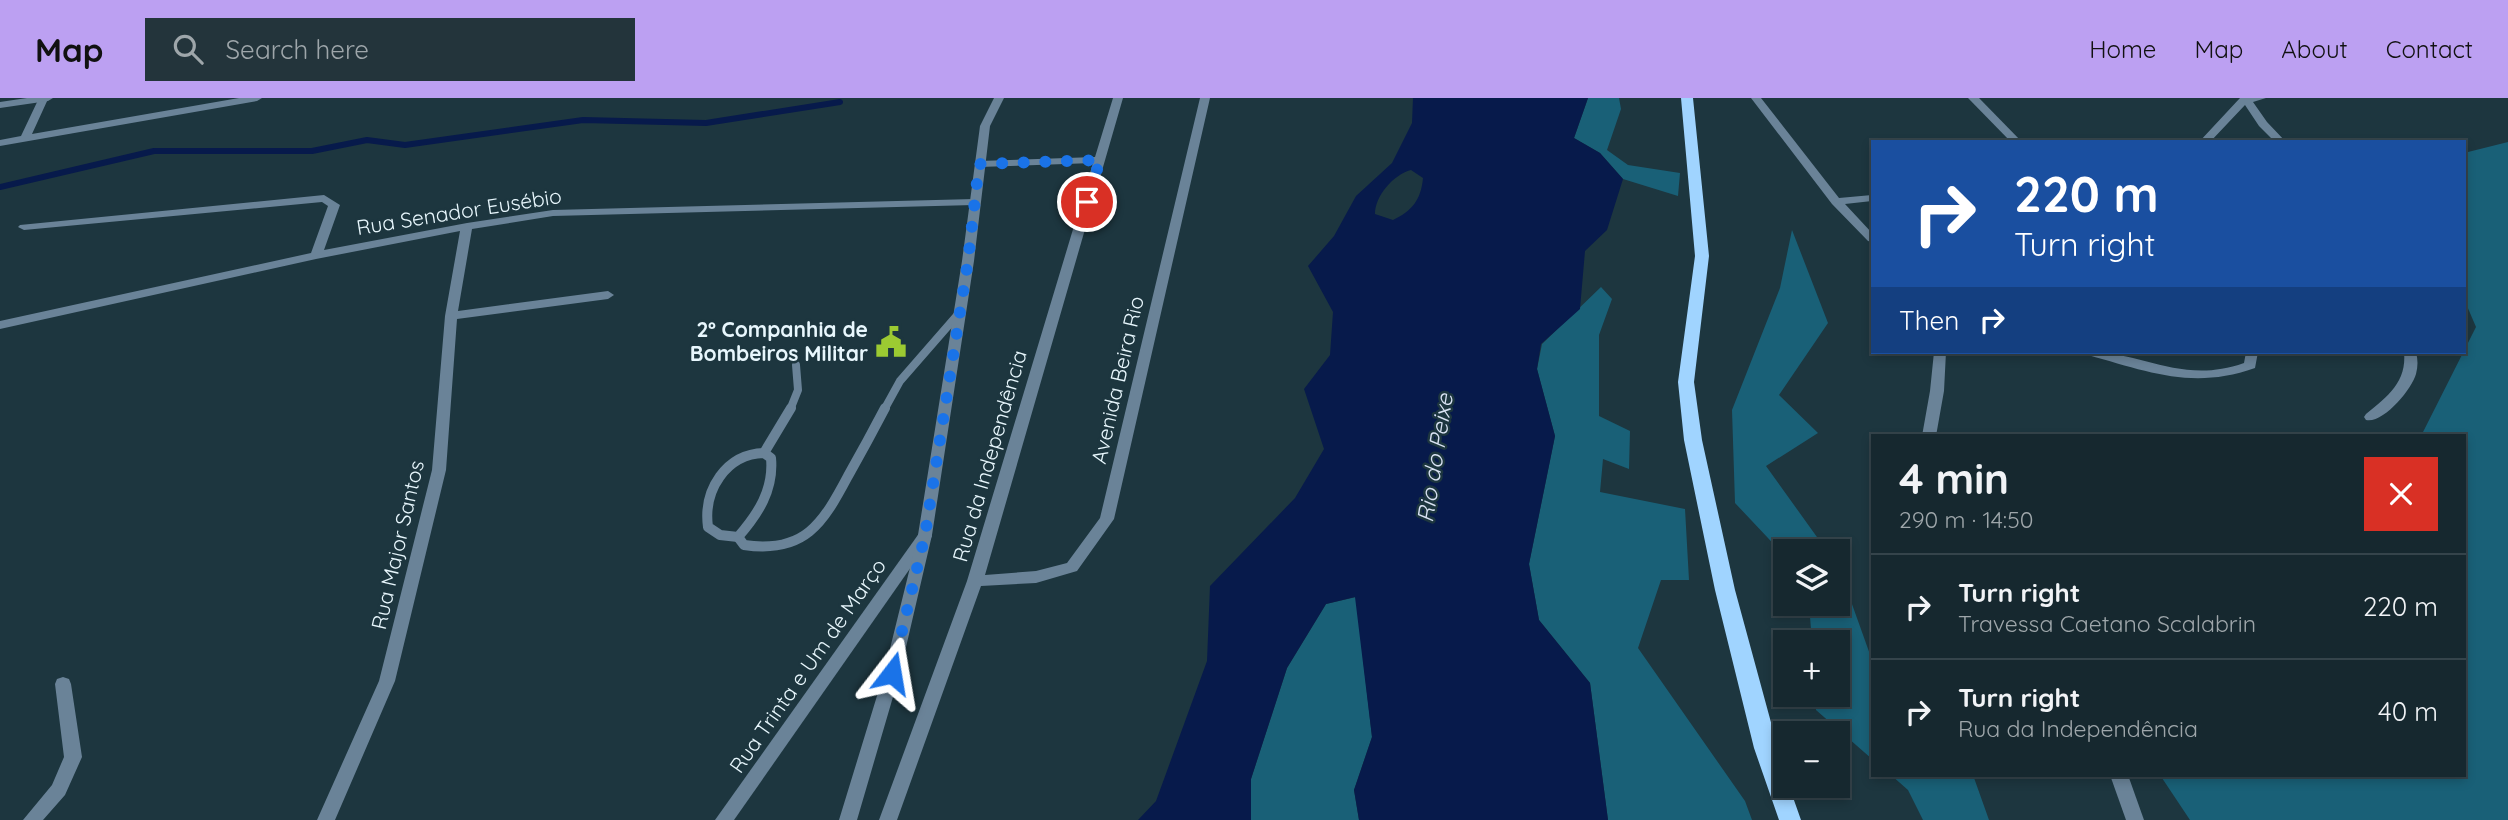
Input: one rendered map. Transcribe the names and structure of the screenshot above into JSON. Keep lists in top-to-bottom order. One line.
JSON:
{"streets":{"street":["Rua Senador Eusébio","Avenida Beira Rio","Rua da Independência","Rua Major Santos","Rua Trinta e Um de Março"]},"crossings":[["Rua Senador Eusébio","Rua Major Santos"],["Avenida Beira Rio","Rua da Independência"]],"water":["Rio do Peixe"],"places":{"public building":["2º Companhia de Bombeiros Militar"]},"page":{"header":"Map","search":"Search here","nav":["Home","Map","About","Contact"],"turn":["220 m","Turn right"],"then":"Then","heading":["4 min","290 m · 14:50"],"map_buttons":["+","−"],"list":[{"name":"Turn right","note":"Travessa Caetano Scalabrin","value":"220 m"},{"name":"Turn right","note":"Rua da Independência","value":"40 m"}]}}
